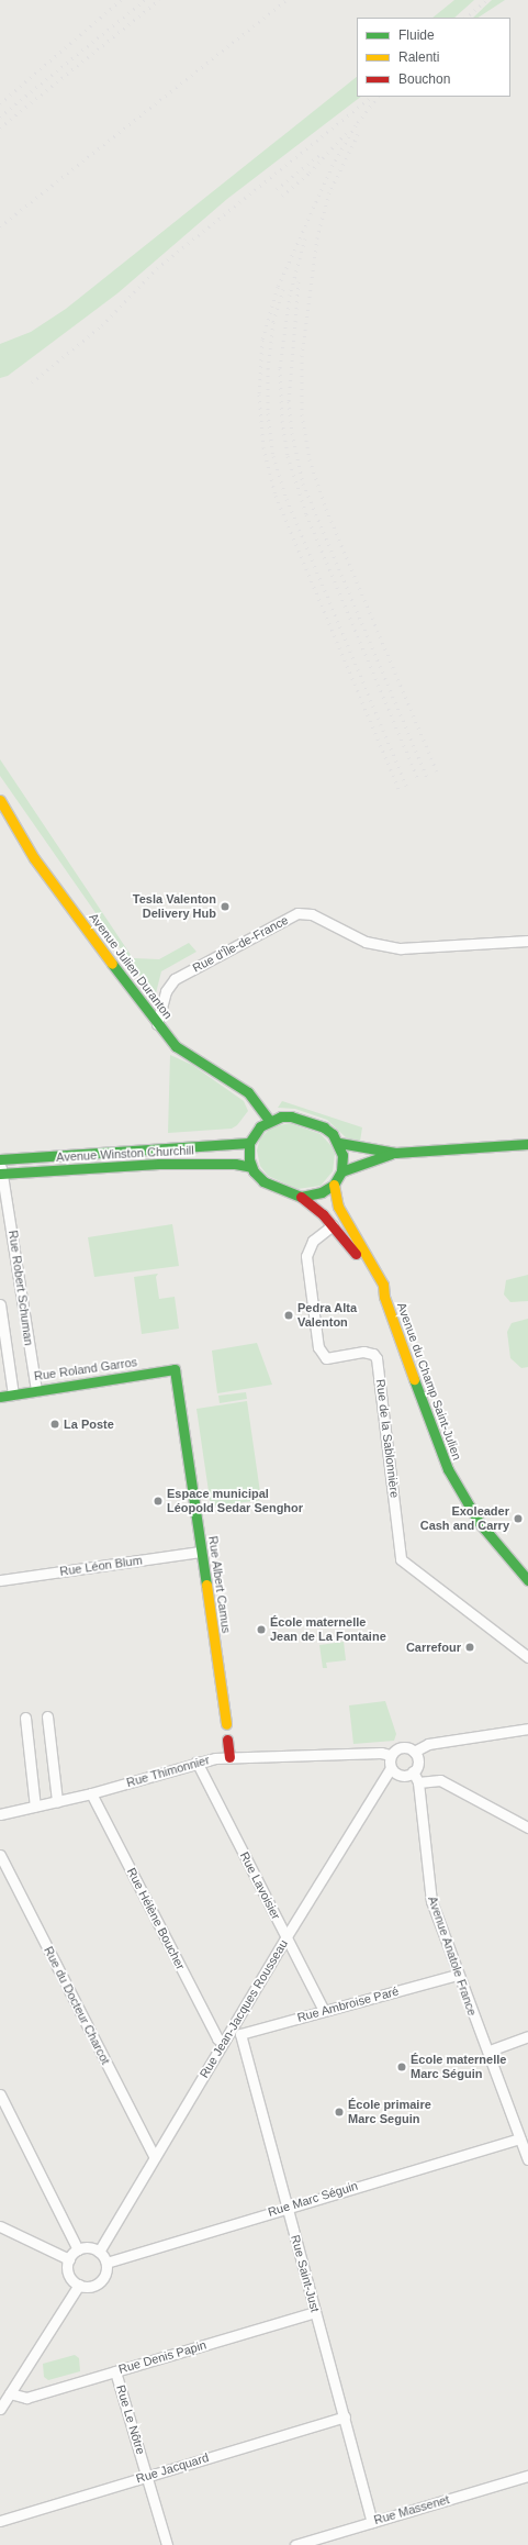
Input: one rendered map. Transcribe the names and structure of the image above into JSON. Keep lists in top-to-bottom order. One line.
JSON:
{"streets":{"main road":["Avenue Julien Duranton","Avenue Winston Churchill","Rue Roland Garros","Avenue du Champ Saint-Julien","Rue Albert Camus"],"street":["Rue d'Île-de-France","Rue Robert Schuman","Rue de la Sablonnière","Rue Léon Blum","Rue Thimonnier","Rue Lavoisier","Rue Hélène Boucher","Avenue Anatole France","Rue Ambroise Paré","Rue du Docteur Charcot","Rue Jean-Jacques Rousseau","Rue Marc Séguin","Rue Saint-Just","Rue Denis Papin","Rue Le Nôtre","Rue Jacquard","Rue Massenet"]},"crossings":[["Rue d'Île-de-France","Avenue Julien Duranton"],["Avenue Julien Duranton","Avenue Winston Churchill"],["Avenue Julien Duranton","Avenue du Champ Saint-Julien"],["Avenue Winston Churchill","Rue Robert Schuman"],["Avenue Winston Churchill","Avenue du Champ Saint-Julien"],["Rue Robert Schuman","Rue Roland Garros"],["Rue Roland Garros","Rue Albert Camus"],["Avenue du Champ Saint-Julien","Rue de la Sablonnière"],["Rue Léon Blum","Rue Albert Camus"],["Rue Thimonnier","Rue Lavoisier"],["Rue Thimonnier","Rue Hélène Boucher"],["Rue Thimonnier","Avenue Anatole France"],["Rue Thimonnier","Rue Jean-Jacques Rousseau"],["Rue Lavoisier","Rue Ambroise Paré"],["Rue Lavoisier","Rue Jean-Jacques Rousseau"],["Rue Hélène Boucher","Rue Jean-Jacques Rousseau"],["Avenue Anatole France","Rue Ambroise Paré"],["Avenue Anatole France","Rue Jean-Jacques Rousseau"],["Avenue Anatole France","Rue Marc Séguin"],["Rue Ambroise Paré","Rue Jean-Jacques Rousseau"],["Rue Ambroise Paré","Rue Saint-Just"],["Rue du Docteur Charcot","Rue Jean-Jacques Rousseau"],["Rue Jean-Jacques Rousseau","Rue Marc Séguin"],["Rue Jean-Jacques Rousseau","Rue Saint-Just"],["Rue Marc Séguin","Rue Saint-Just"],["Rue Saint-Just","Rue Denis Papin"],["Rue Saint-Just","Rue Jacquard"],["Rue Saint-Just","Rue Massenet"],["Rue Denis Papin","Rue Le Nôtre"],["Rue Le Nôtre","Rue Jacquard"]],"places":["Tesla Valenton Delivery Hub","Pedra Alta Valenton","La Poste","Espace municipal Léopold Sedar Senghor","Exoleader Cash and Carry","École maternelle Jean de La Fontaine","Carrefour","École maternelle Marc Séguin","École primaire Marc Seguin"],"legend":["Fluide","Ralenti","Bouchon"]}
